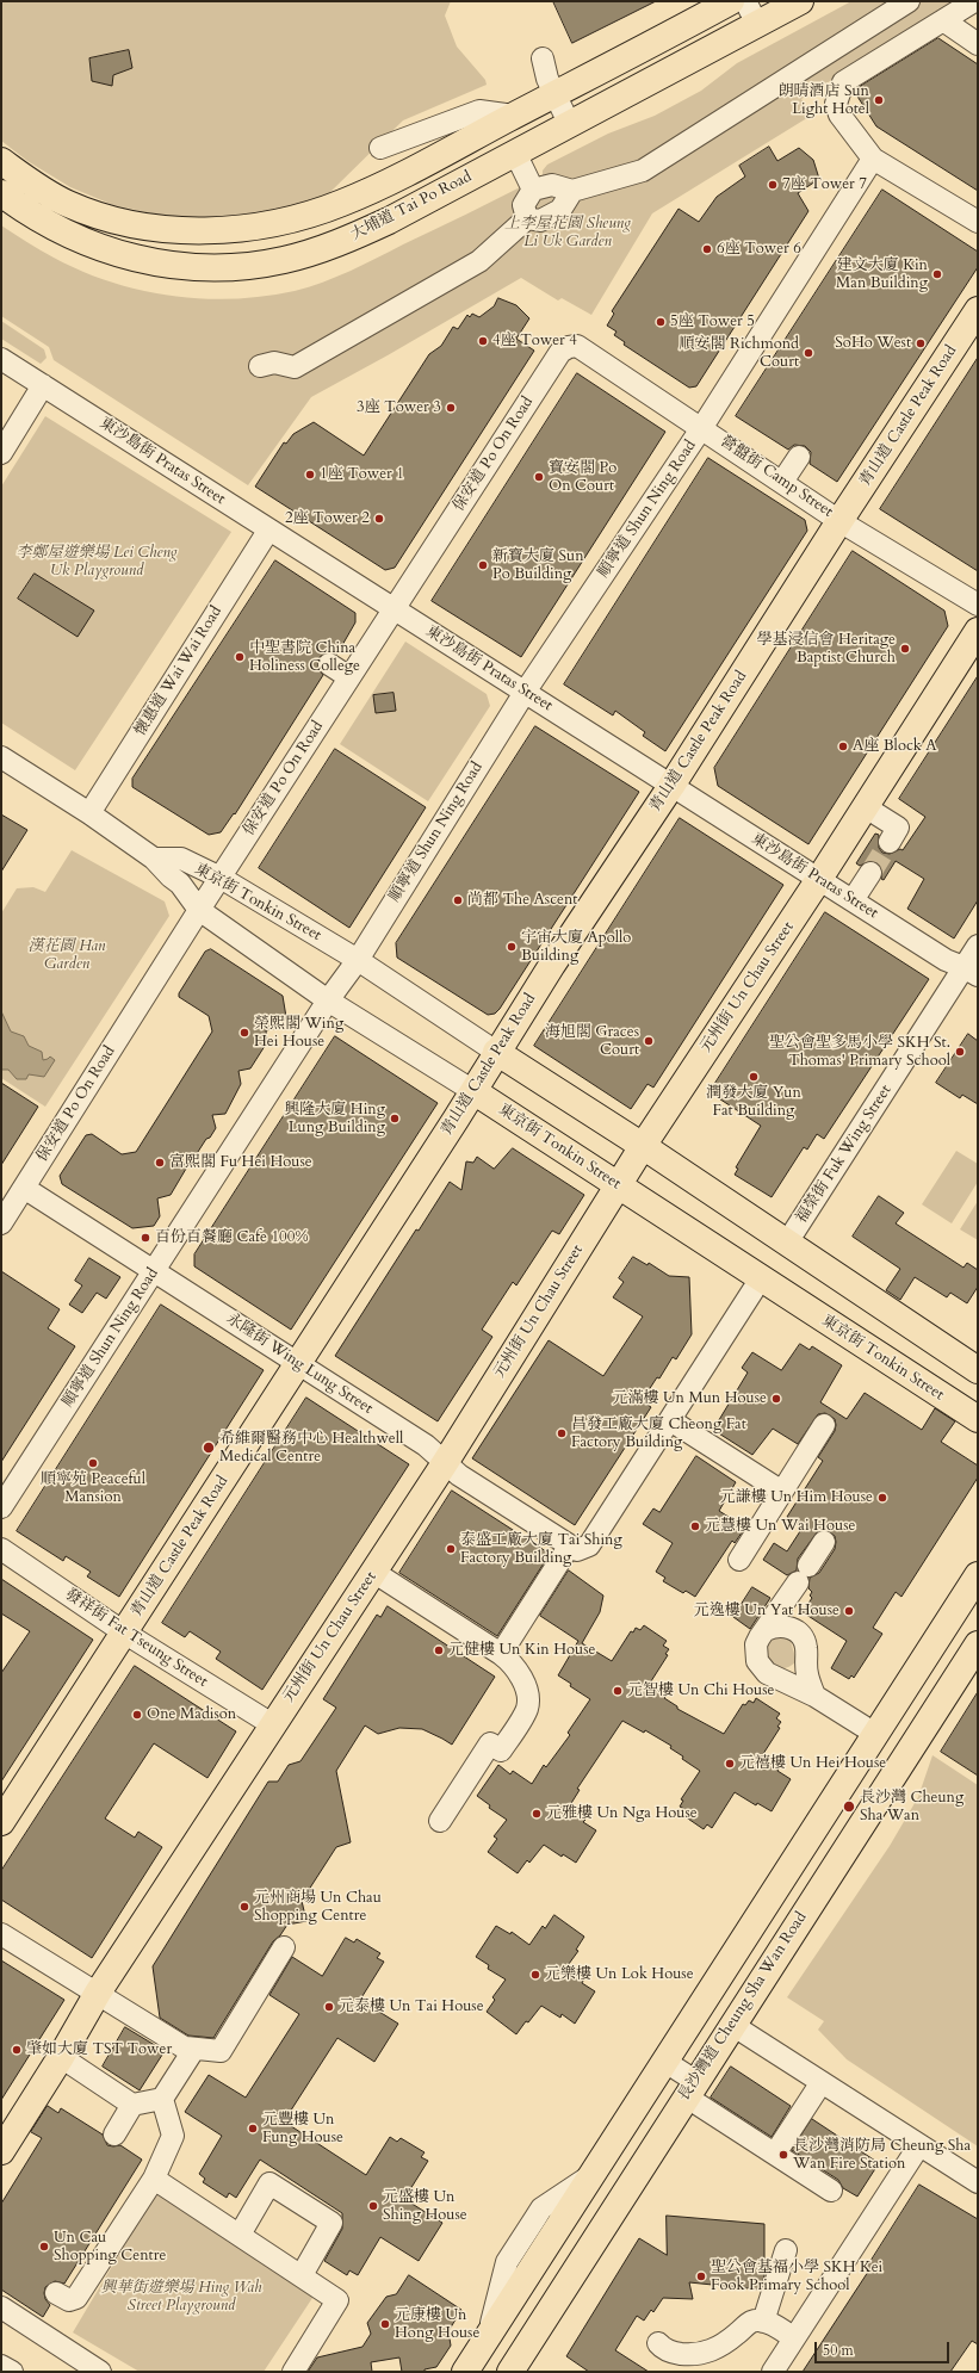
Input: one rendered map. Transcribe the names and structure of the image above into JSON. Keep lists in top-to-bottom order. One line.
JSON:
{"streets":{"main road":["大埔道 Tai Po Road","青山道 Castle Peak Road","東京街 Tonkin Street","元州街 Un Chau Street","長沙灣道 Cheung Sha Wan Road"],"street":["保安道 Po On Road","東沙島街 Pratas Street","營盤街 Camp Street","順寧道 Shun Ning Road","懷惠道 Wai Wai Road","福榮街 Fuk Wing Street","永隆街 Wing Lung Street","發祥街 Fat Tseung Street"]},"crossings":[["青山道 Castle Peak Road","東沙島街 Pratas Street"],["青山道 Castle Peak Road","營盤街 Camp Street"],["青山道 Castle Peak Road","東京街 Tonkin Street"],["青山道 Castle Peak Road","永隆街 Wing Lung Street"],["青山道 Castle Peak Road","發祥街 Fat Tseung Street"],["保安道 Po On Road","東沙島街 Pratas Street"],["保安道 Po On Road","營盤街 Camp Street"],["保安道 Po On Road","東京街 Tonkin Street"],["保安道 Po On Road","永隆街 Wing Lung Street"],["東沙島街 Pratas Street","順寧道 Shun Ning Road"],["東沙島街 Pratas Street","懷惠道 Wai Wai Road"],["東沙島街 Pratas Street","元州街 Un Chau Street"],["東沙島街 Pratas Street","福榮街 Fuk Wing Street"],["營盤街 Camp Street","順寧道 Shun Ning Road"],["順寧道 Shun Ning Road","東京街 Tonkin Street"],["順寧道 Shun Ning Road","永隆街 Wing Lung Street"],["懷惠道 Wai Wai Road","東京街 Tonkin Street"],["東京街 Tonkin Street","元州街 Un Chau Street"],["東京街 Tonkin Street","福榮街 Fuk Wing Street"],["元州街 Un Chau Street","永隆街 Wing Lung Street"],["元州街 Un Chau Street","發祥街 Fat Tseung Street"]],"parks":["上李屋花園 Sheung Li Uk Garden","李鄭屋遊樂場 Lei Cheng Uk Playground","漢花園 Han Garden","興華街遊樂場 Hing Wah Street Playground"],"places":["朗晴酒店 Sun Light Hotel","7座 Tower 7","6座 Tower 6","建文大廈 Kin Man Building","5座 Tower 5","4座 Tower 4","SoHo West","順安閣 Richmond Court","3座 Tower 3","1座 Tower 1","寶安閣 Po On Court","2座 Tower 2","新寶大廈 Sun Po Building","學基浸信會 Heritage Baptist Church","中聖書院 China Holiness College","A座 Block A","尚都 The Ascent","宇宙大廈 Apollo Building","榮熙閣 Wing Hei House","海旭閣 Graces Court","聖公會聖多馬小學 SKH St. Thomas' Primary School","潤發大廈 Yun Fat Building","興隆大廈 Hing Lung Building","富熙閣 Fu Hei House","百份百餐廳 Cafe 100%","元滿樓 Un Mun House","昌發工廠大廈 Cheong Fat Factory Building","希維爾醫務中心 Healthwell Medical Centre","順寧苑 Peaceful Mansion","元謙樓 Un Him House","元慧樓 Un Wai House","泰盛工廠大廈 Tai Shing Factory Building","元逸樓 Un Yat House","元健樓 Un Kin House","元智樓 Un Chi House","One Madison","元禧樓 Un Hei House","長沙灣 Cheung Sha Wan","元雅樓 Un Nga House","元州商場 Un Chau Shopping Centre","元樂樓 Un Lok House","元泰樓 Un Tai House","肇如大廈 TST Tower","元豐樓 Un Fung House","長沙灣消防局 Cheung Sha Wan Fire Station","元盛樓 Un Shing House","Un Cau Shopping Centre","聖公會基福小學 SKH Kei Fook Primary School","元康樓 Un Hong House"],"scale_bar":"50 m"}
